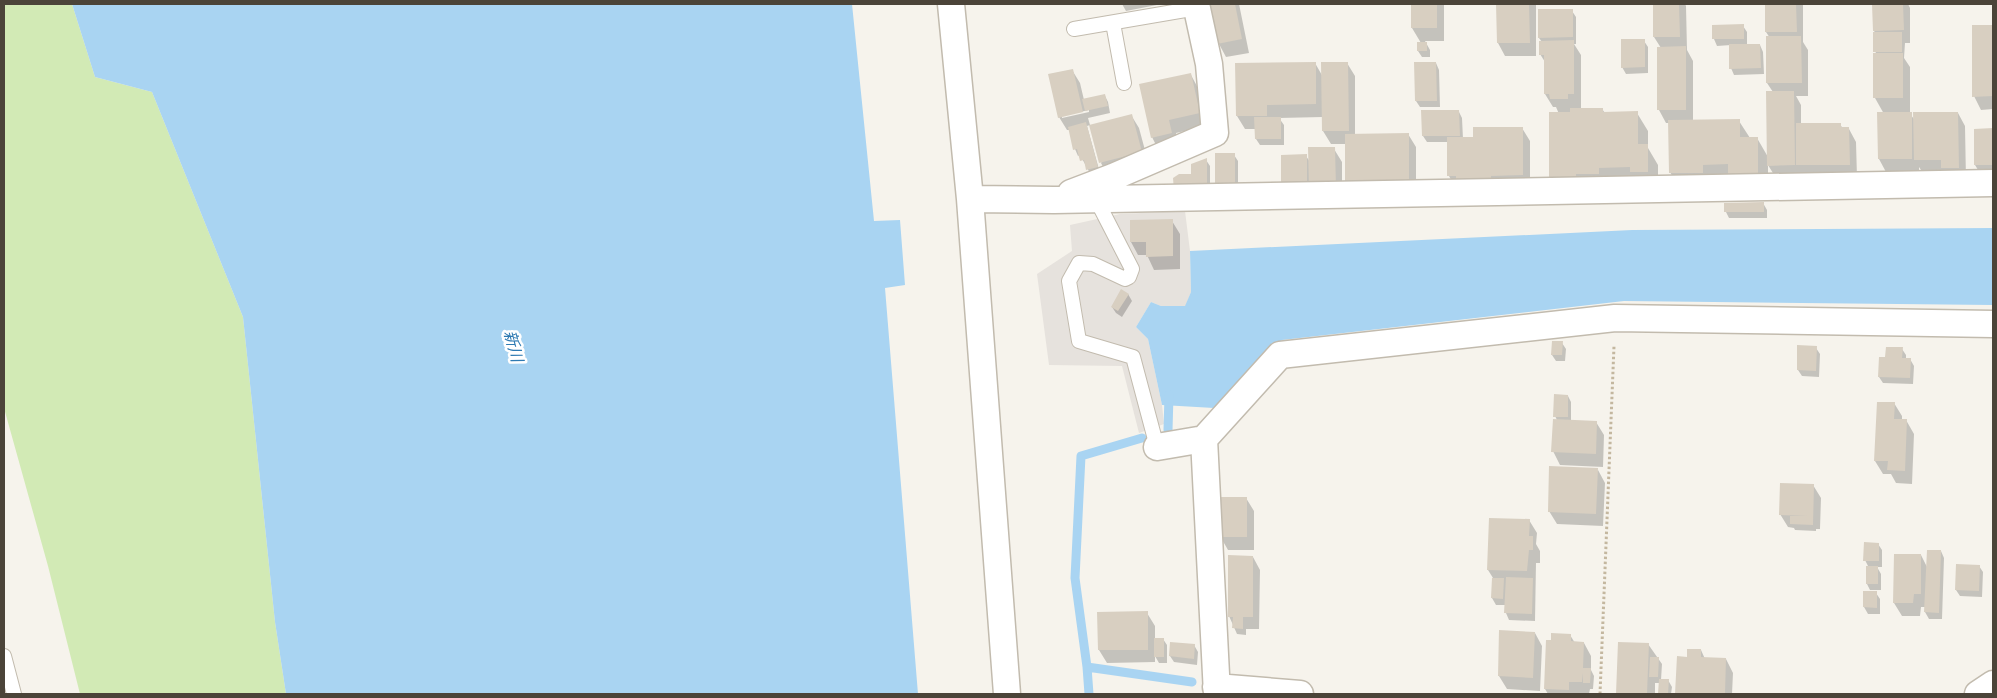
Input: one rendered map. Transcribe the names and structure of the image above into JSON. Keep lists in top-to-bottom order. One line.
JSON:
{"water":["新川"]}
